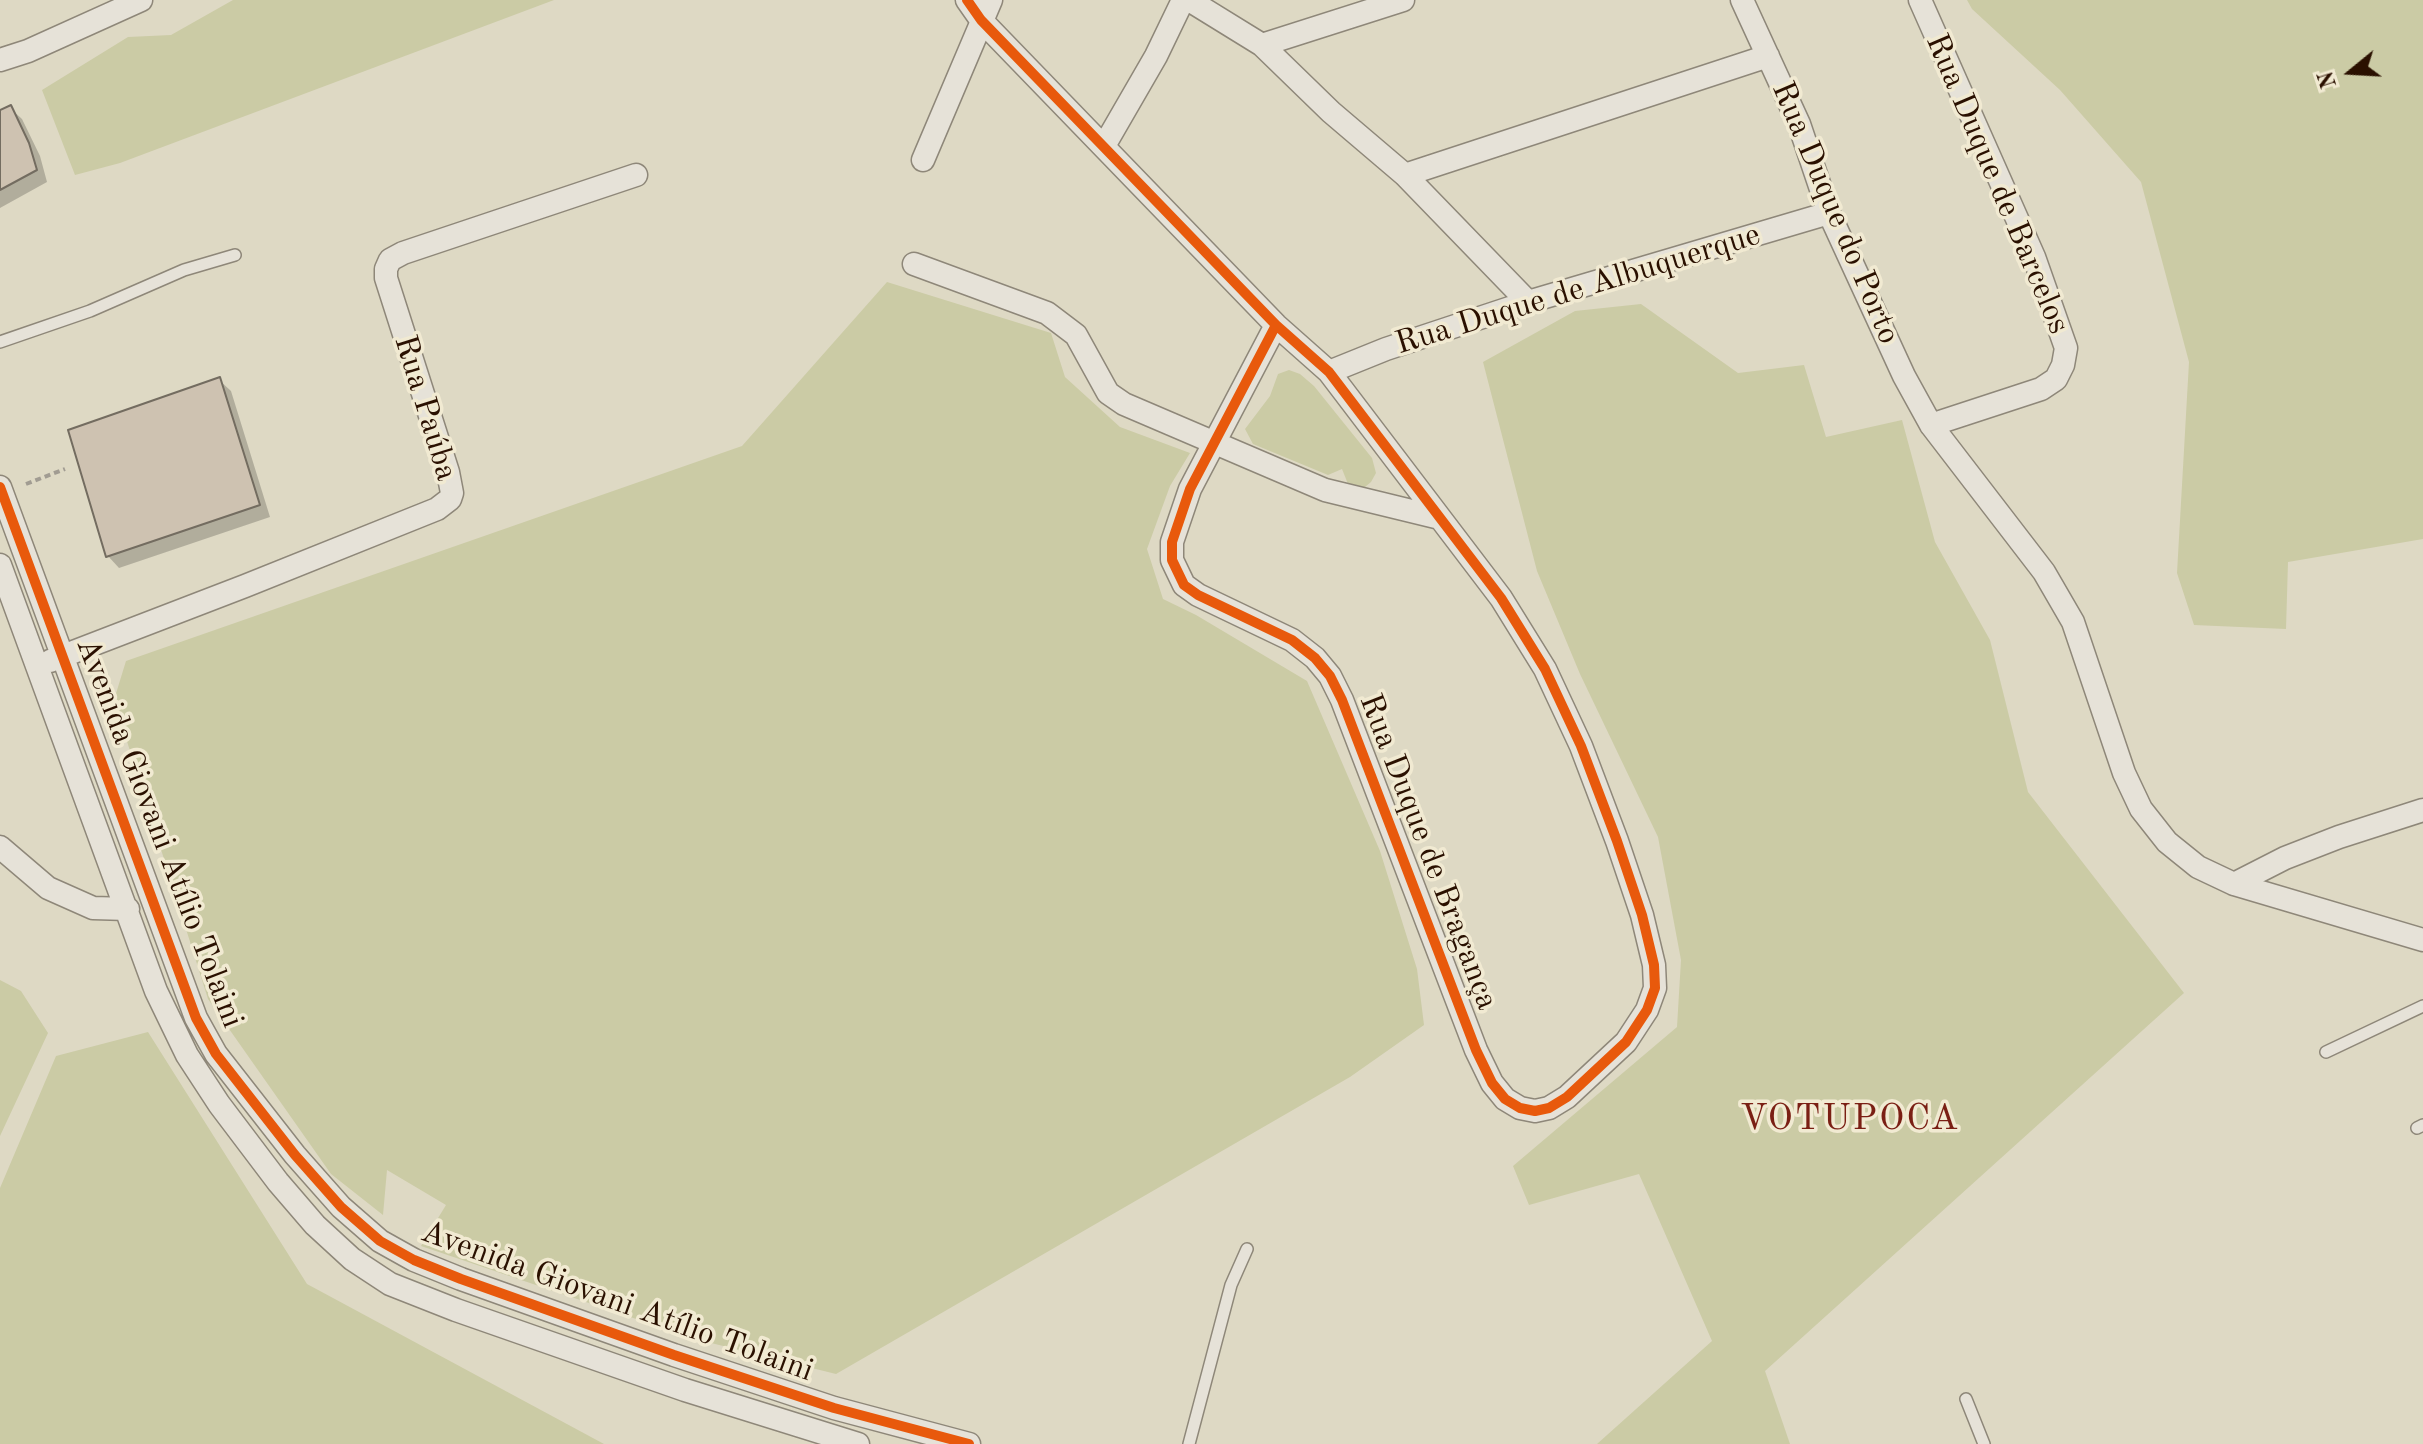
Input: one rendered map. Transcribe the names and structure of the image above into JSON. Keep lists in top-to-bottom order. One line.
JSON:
{"streets":{"street":["Rua Duque de Barcelos","Rua Duque do Porto","Rua Duque de Albuquerque","Rua Paúba","Avenida Giovani Atílio Tolaini","Rua Duque de Bragança"]},"crossings":[["Rua Duque de Barcelos","Rua Duque do Porto"],["Rua Duque do Porto","Rua Duque de Albuquerque"],["Rua Paúba","Avenida Giovani Atílio Tolaini"]],"districts":["VOTUPOCA"],"north":"left"}
